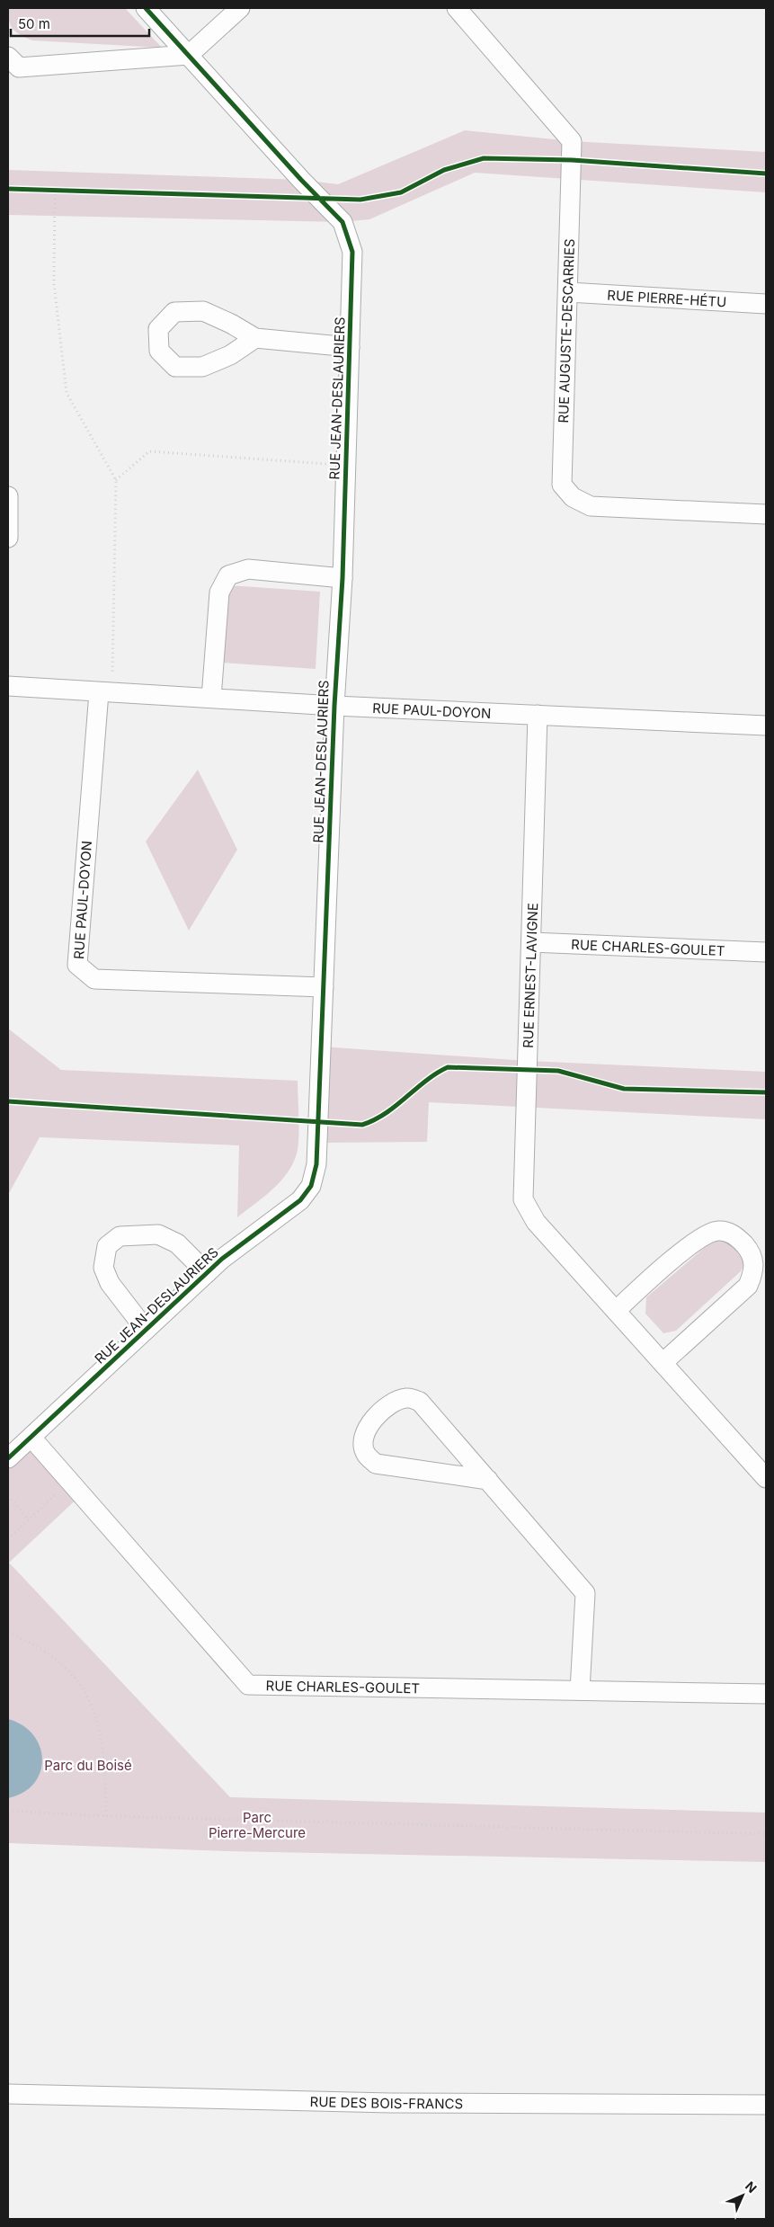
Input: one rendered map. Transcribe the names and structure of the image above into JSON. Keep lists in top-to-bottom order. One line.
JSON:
{"streets":{"street":["RUE PIERRE-HÉTU","RUE AUGUSTE-DESCARRIES","RUE JEAN-DESLAURIERS","RUE PAUL-DOYON","RUE CHARLES-GOULET","RUE ERNEST-LAVIGNE","RUE DES BOIS-FRANCS"]},"crossings":[["RUE PIERRE-HÉTU","RUE AUGUSTE-DESCARRIES"],["RUE JEAN-DESLAURIERS","RUE PAUL-DOYON"],["RUE JEAN-DESLAURIERS","RUE CHARLES-GOULET"],["RUE PAUL-DOYON","RUE ERNEST-LAVIGNE"],["RUE CHARLES-GOULET","RUE ERNEST-LAVIGNE"]],"parks":["Parc du Boisé","Parc Pierre-Mercure"],"scale_bar":"50 m","north":"top right"}
